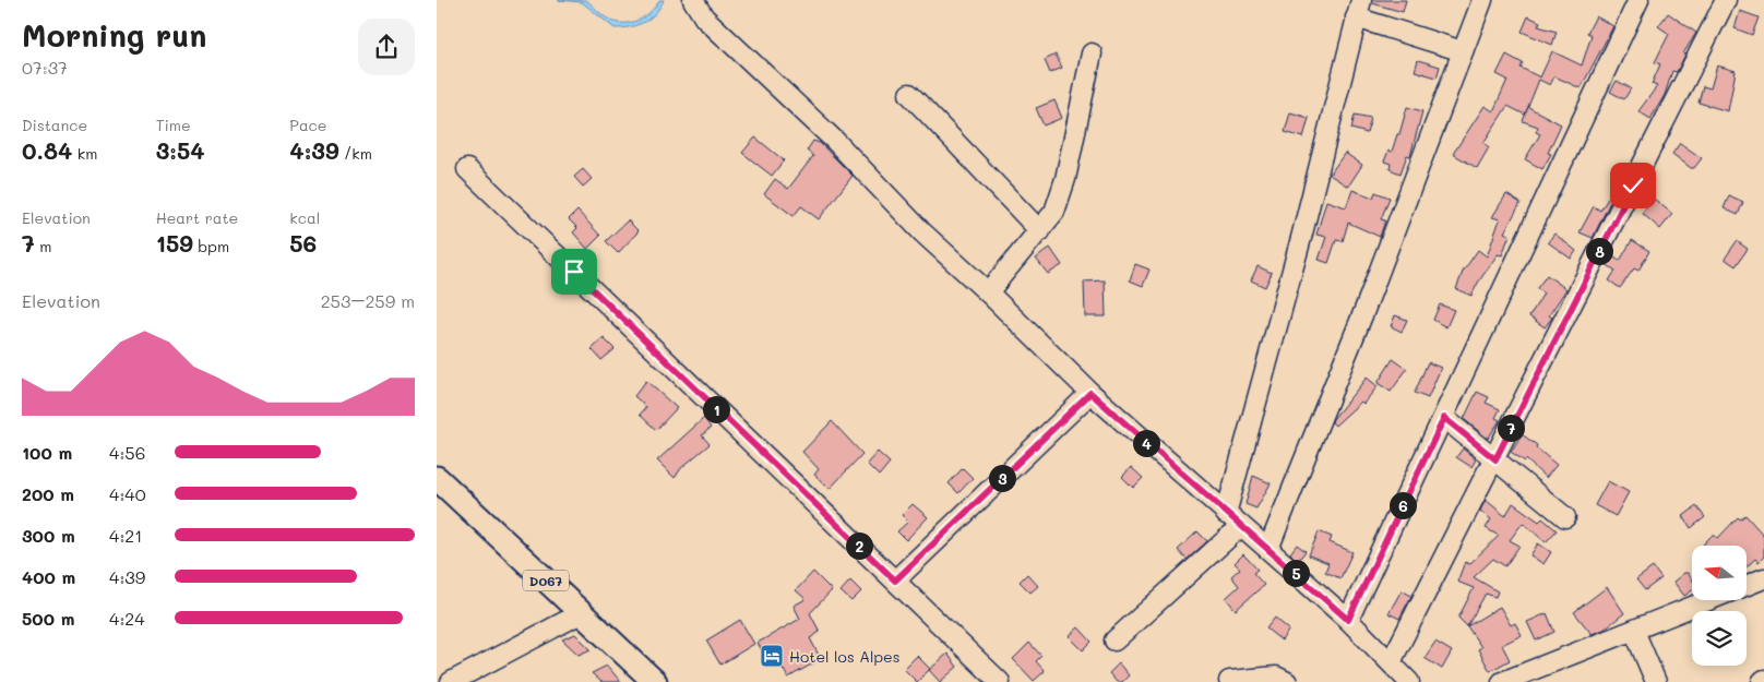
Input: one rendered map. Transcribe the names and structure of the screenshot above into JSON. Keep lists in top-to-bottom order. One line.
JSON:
{"streets":{"main road":["D067"]},"places":{"hotel":["Hotel los Alpes"]},"north":"left","page":{"heading":["Morning run","07:37"],"stats":[["Distance","0.84 km"],["Time","3:54"],["Pace","4:39 /km"],["Elevation","7 m"],["Heart rate","159 bpm"],["kcal","56"]],"pins":["8","1","7","4","3","6","2","5"],"chart":["Elevation","253–259 m"],"list":[{"name":"100 m","note":"4:56"},{"name":"200 m","note":"4:40"},{"name":"300 m","note":"4:21"},{"name":"400 m","note":"4:39"},{"name":"500 m","note":"4:24"}]}}
